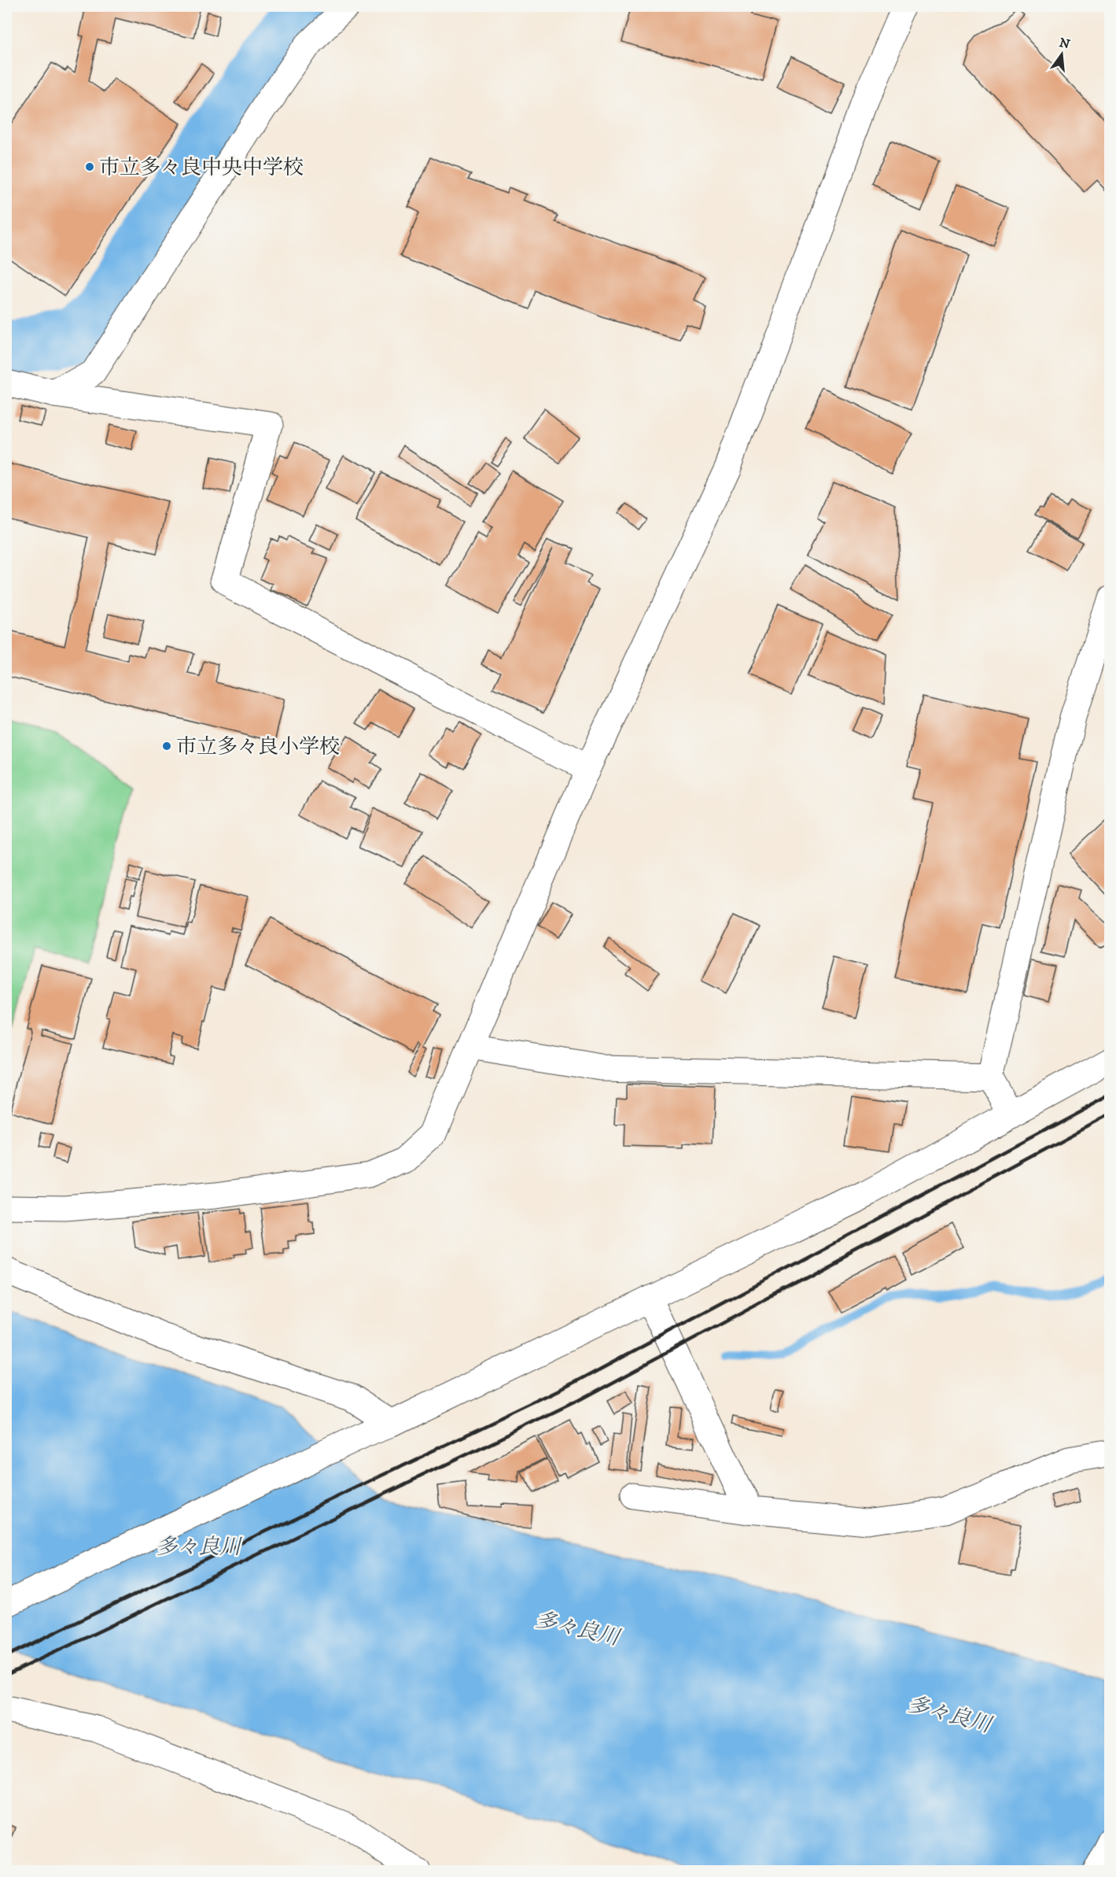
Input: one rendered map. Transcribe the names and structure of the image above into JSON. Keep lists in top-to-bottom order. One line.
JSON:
{"water":["多々良川"],"places":["市立多々良中央中学校","市立多々良小学校"],"north":"top"}
